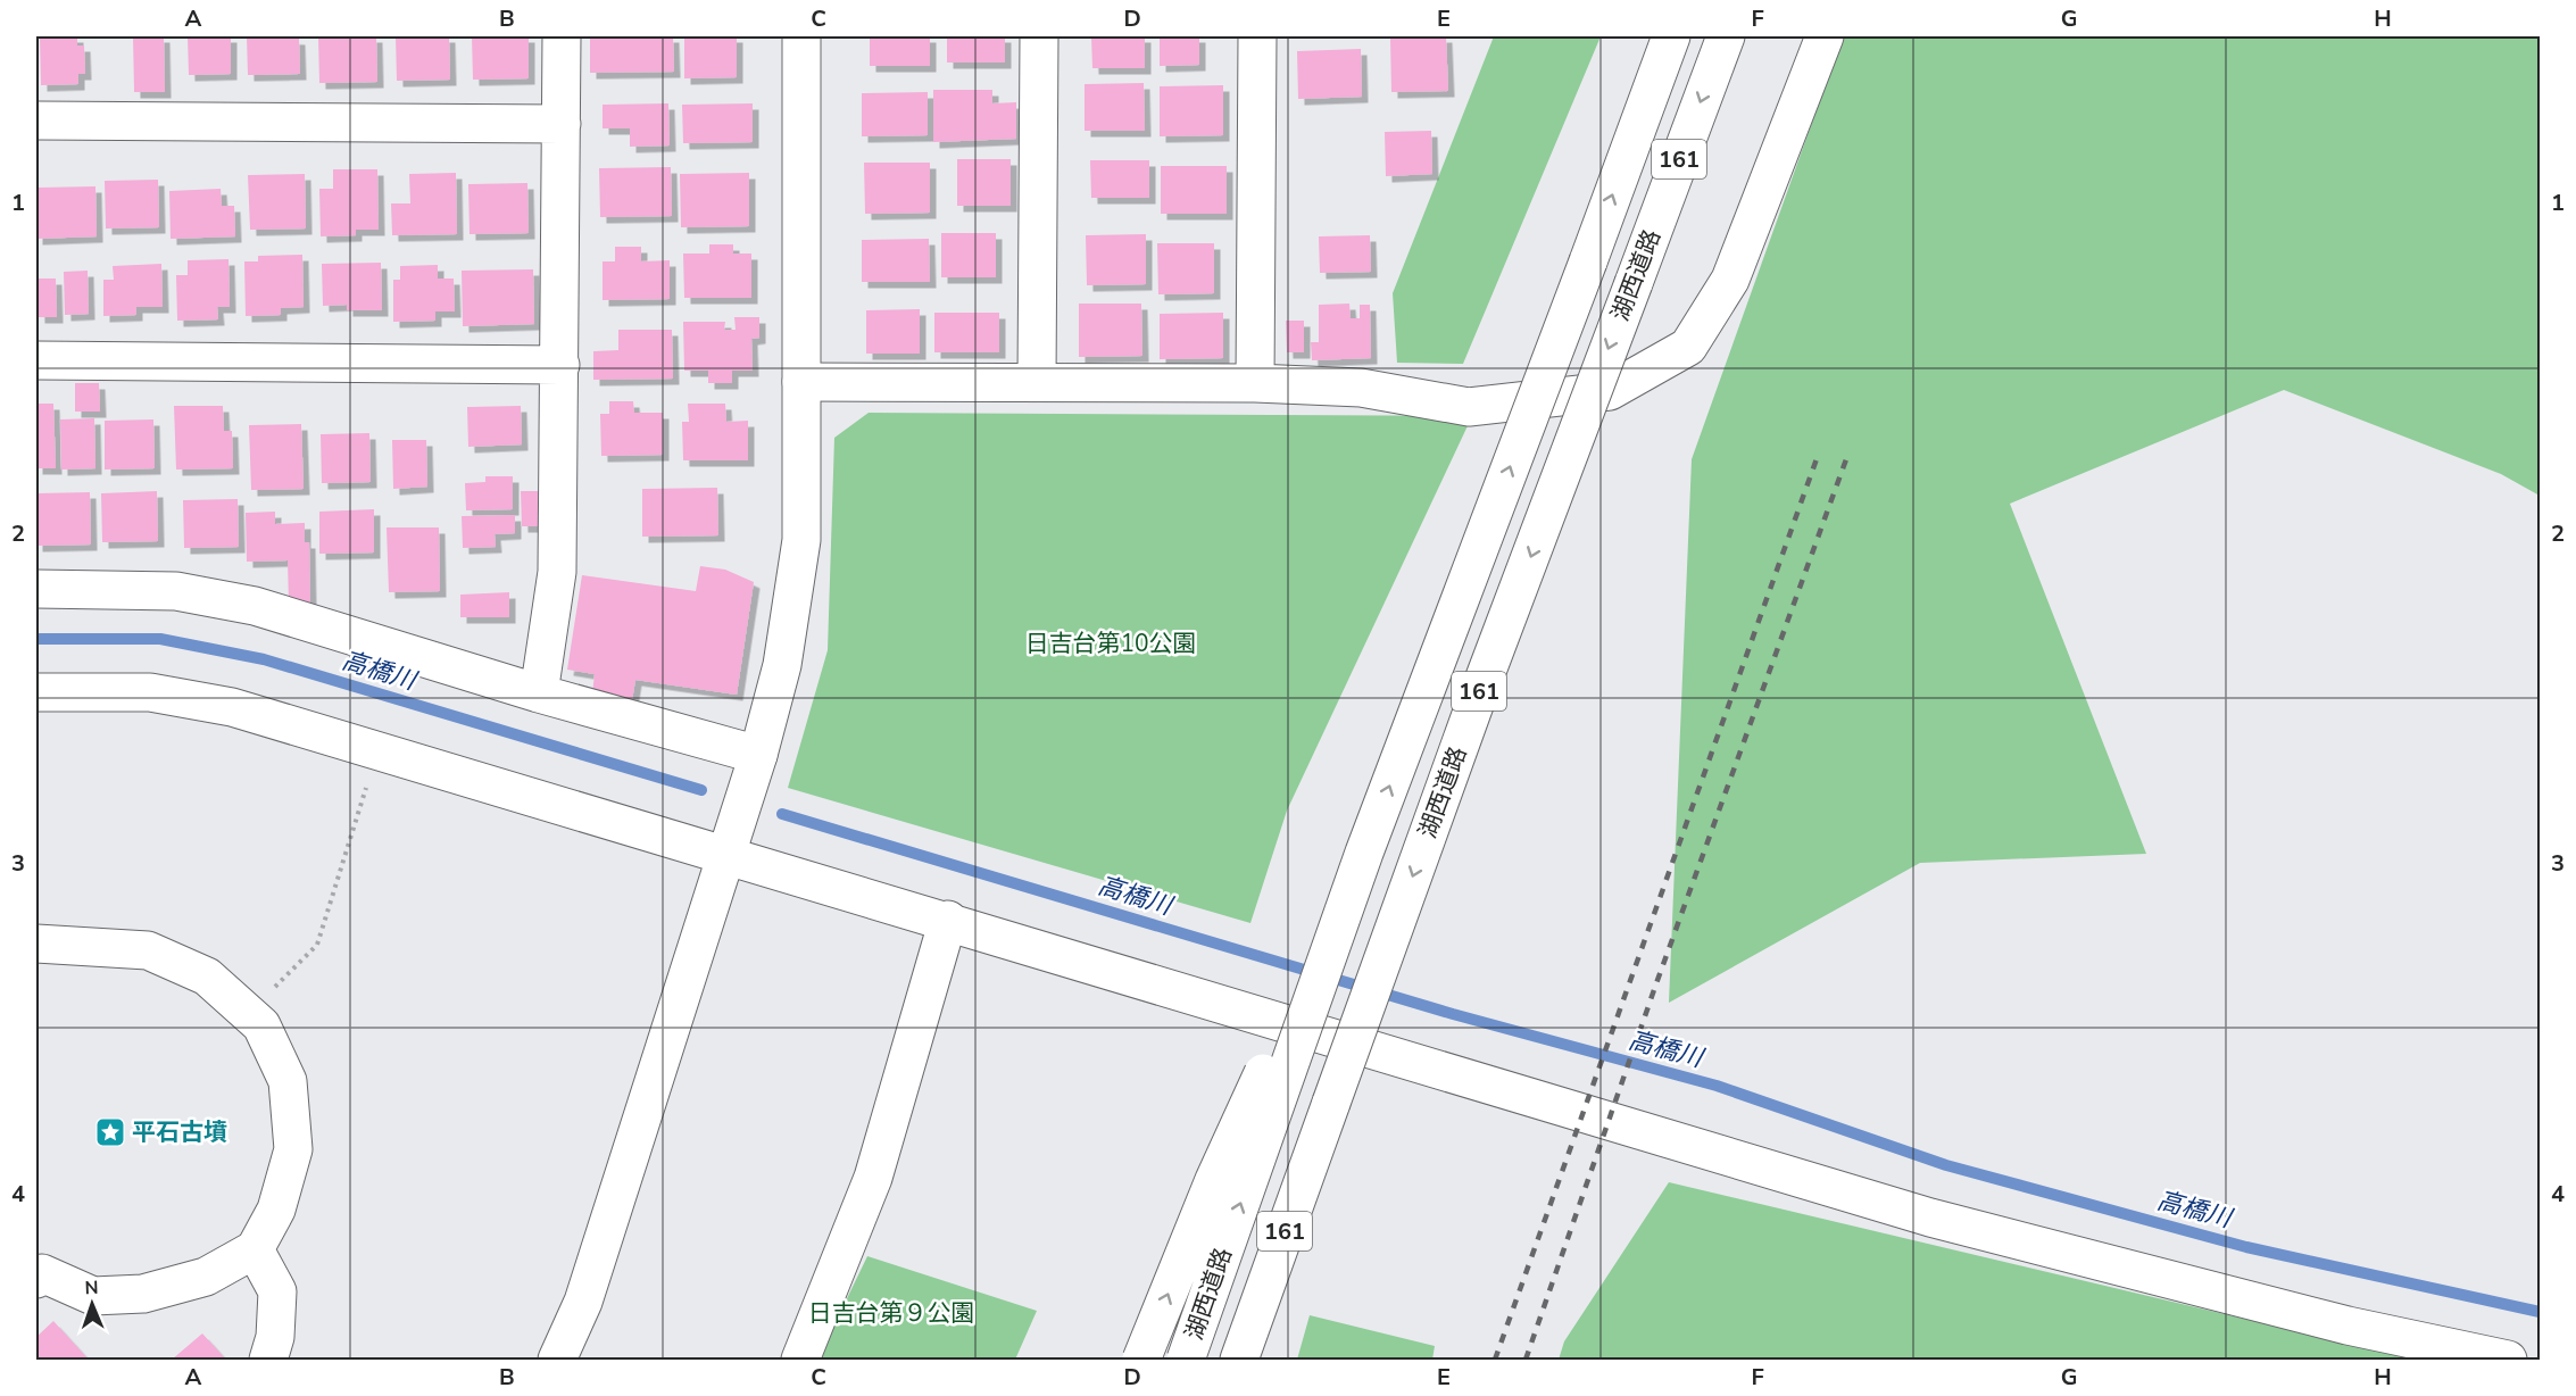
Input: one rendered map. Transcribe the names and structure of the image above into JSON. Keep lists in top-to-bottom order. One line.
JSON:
{"streets":{"main road":["161","湖西道路"]},"water":["高橋川"],"parks":["日吉台第10公園","日吉台第９公園"],"places":{"place":["平石古墳"]},"north":"top","grid":{"columns":["A","B","C","D","E","F","G","H"],"rows":["1","2","3","4"]}}
